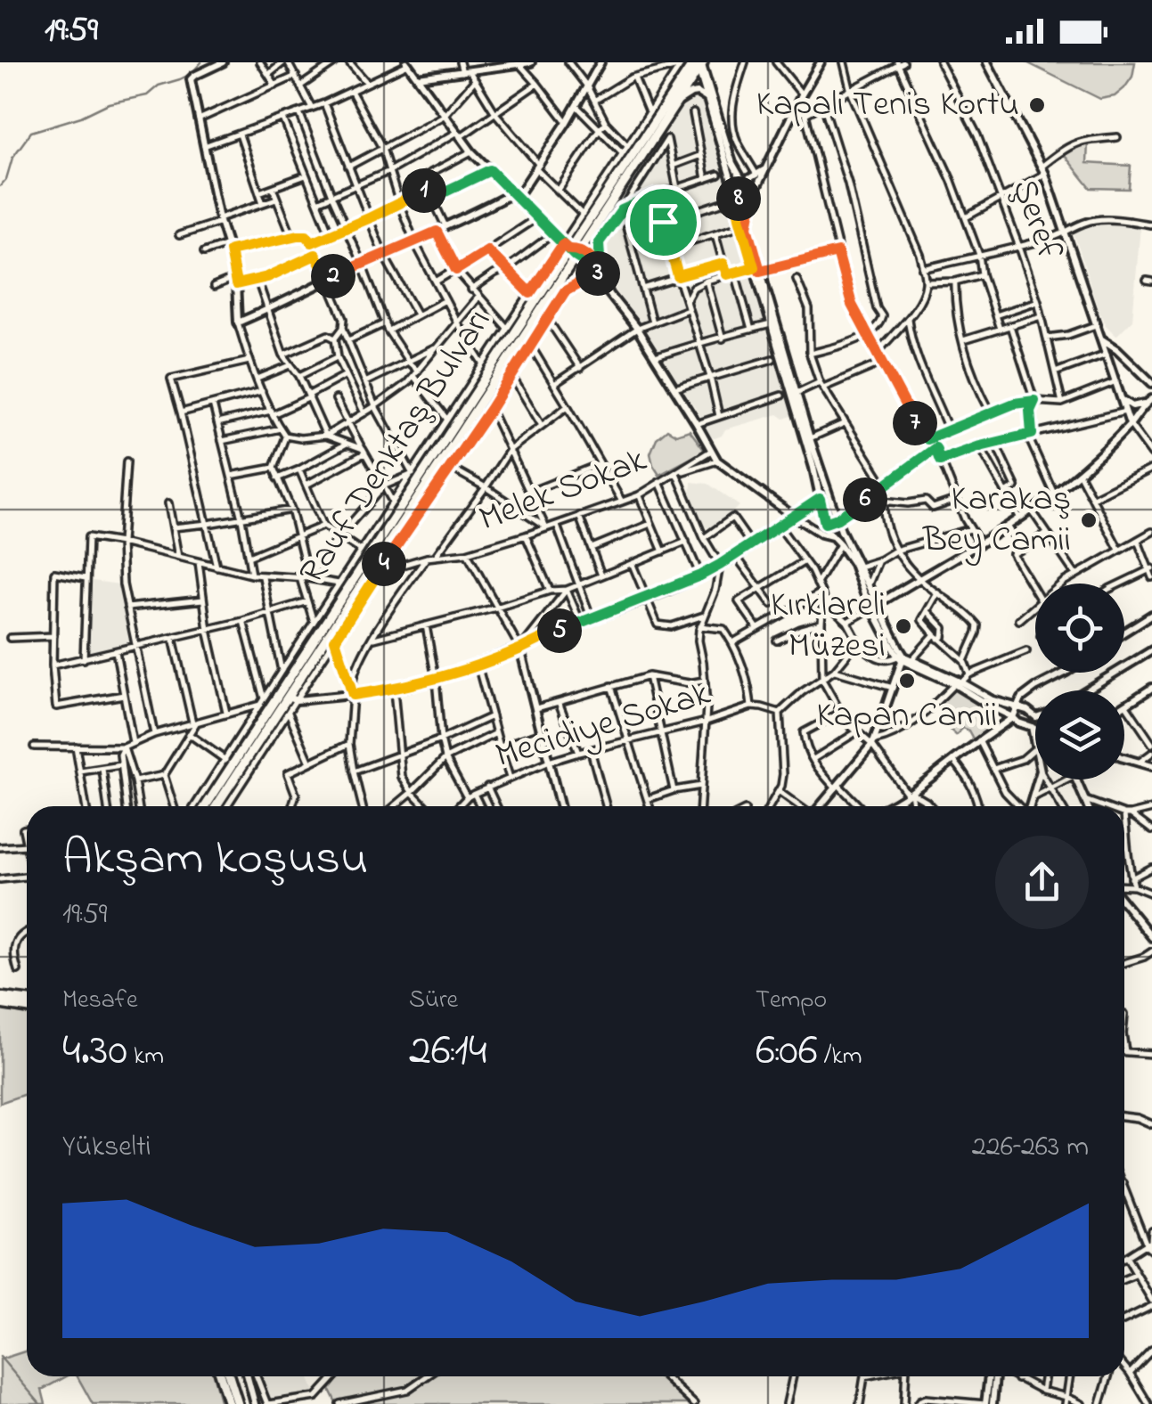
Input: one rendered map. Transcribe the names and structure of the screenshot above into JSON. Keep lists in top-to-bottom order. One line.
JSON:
{"streets":{"highway":["Rauf Denktaş Bulvarı"],"street":["Şeref","Melek Sokak","Mecidiye Sokak"]},"places":["Kapalı Tenis Kortu","Karakaş Bey Camii","Kırklareli Müzesi","Kapan Camii"],"page":{"status":"19:59","pins":["1","8","3","2","7","6","4","5"],"heading":["Akşam koşusu","19:59"],"stats":[["Mesafe","4.30 km"],["Süre","26:14"],["Tempo","6:06 /km"]],"chart":["Yükselti","226–263 m"]}}
